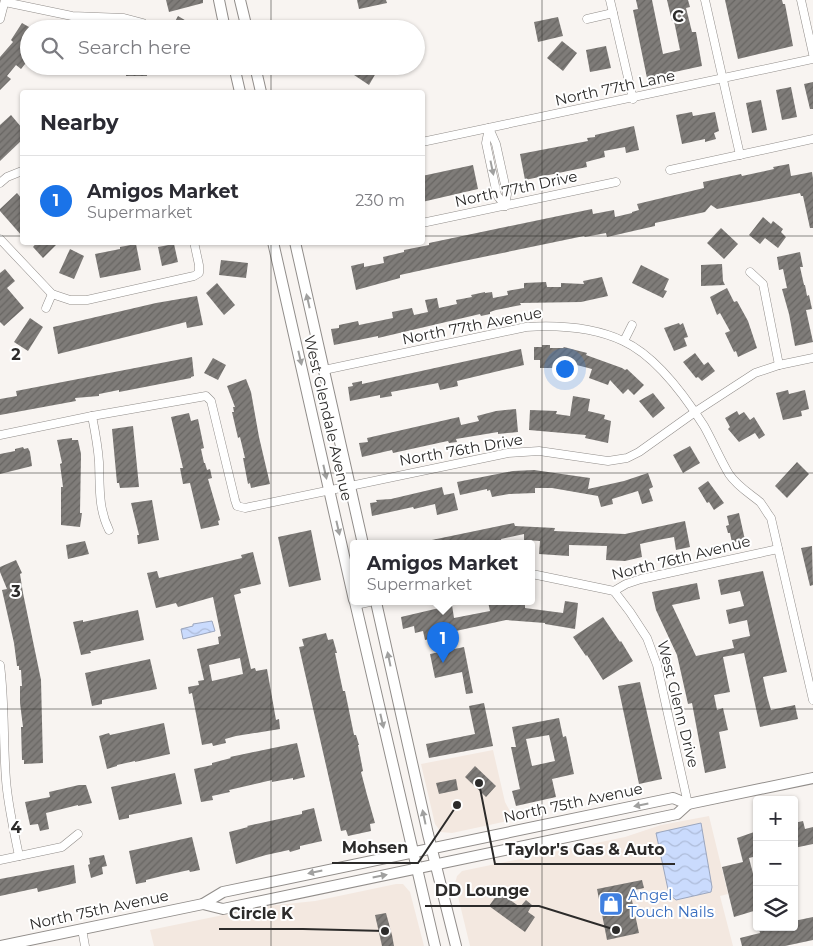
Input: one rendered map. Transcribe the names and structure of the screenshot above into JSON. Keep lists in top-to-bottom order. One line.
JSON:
{"streets":{"main road":["West Glendale Avenue","North 75th Avenue"],"street":["North 77th Lane","North 77th Drive","North 77th Avenue","North 76th Drive","North 76th Avenue","West Glenn Drive"]},"crossings":[["North 77th Avenue","West Glendale Avenue"],["North 77th Avenue","North 76th Drive"],["North 77th Avenue","North 76th Avenue"],["West Glendale Avenue","North 76th Drive"],["West Glendale Avenue","North 75th Avenue"],["North 76th Avenue","West Glenn Drive"],["West Glenn Drive","North 75th Avenue"]],"places":{"other":["Taylor's Gas & Auto","Mohsen","DD Lounge","Circle K"],"shop":["Angel Touch Nails"]},"page":{"search":"Search here","heading":"Nearby","list":[{"mark":"1","name":"Amigos Market","note":"Supermarket","value":"230 m"}],"popup":["Amigos Market","Supermarket"],"pins":"1","map_buttons":["+","−"]},"grid":{"columns":["C"],"rows":["2","3","4"]}}
